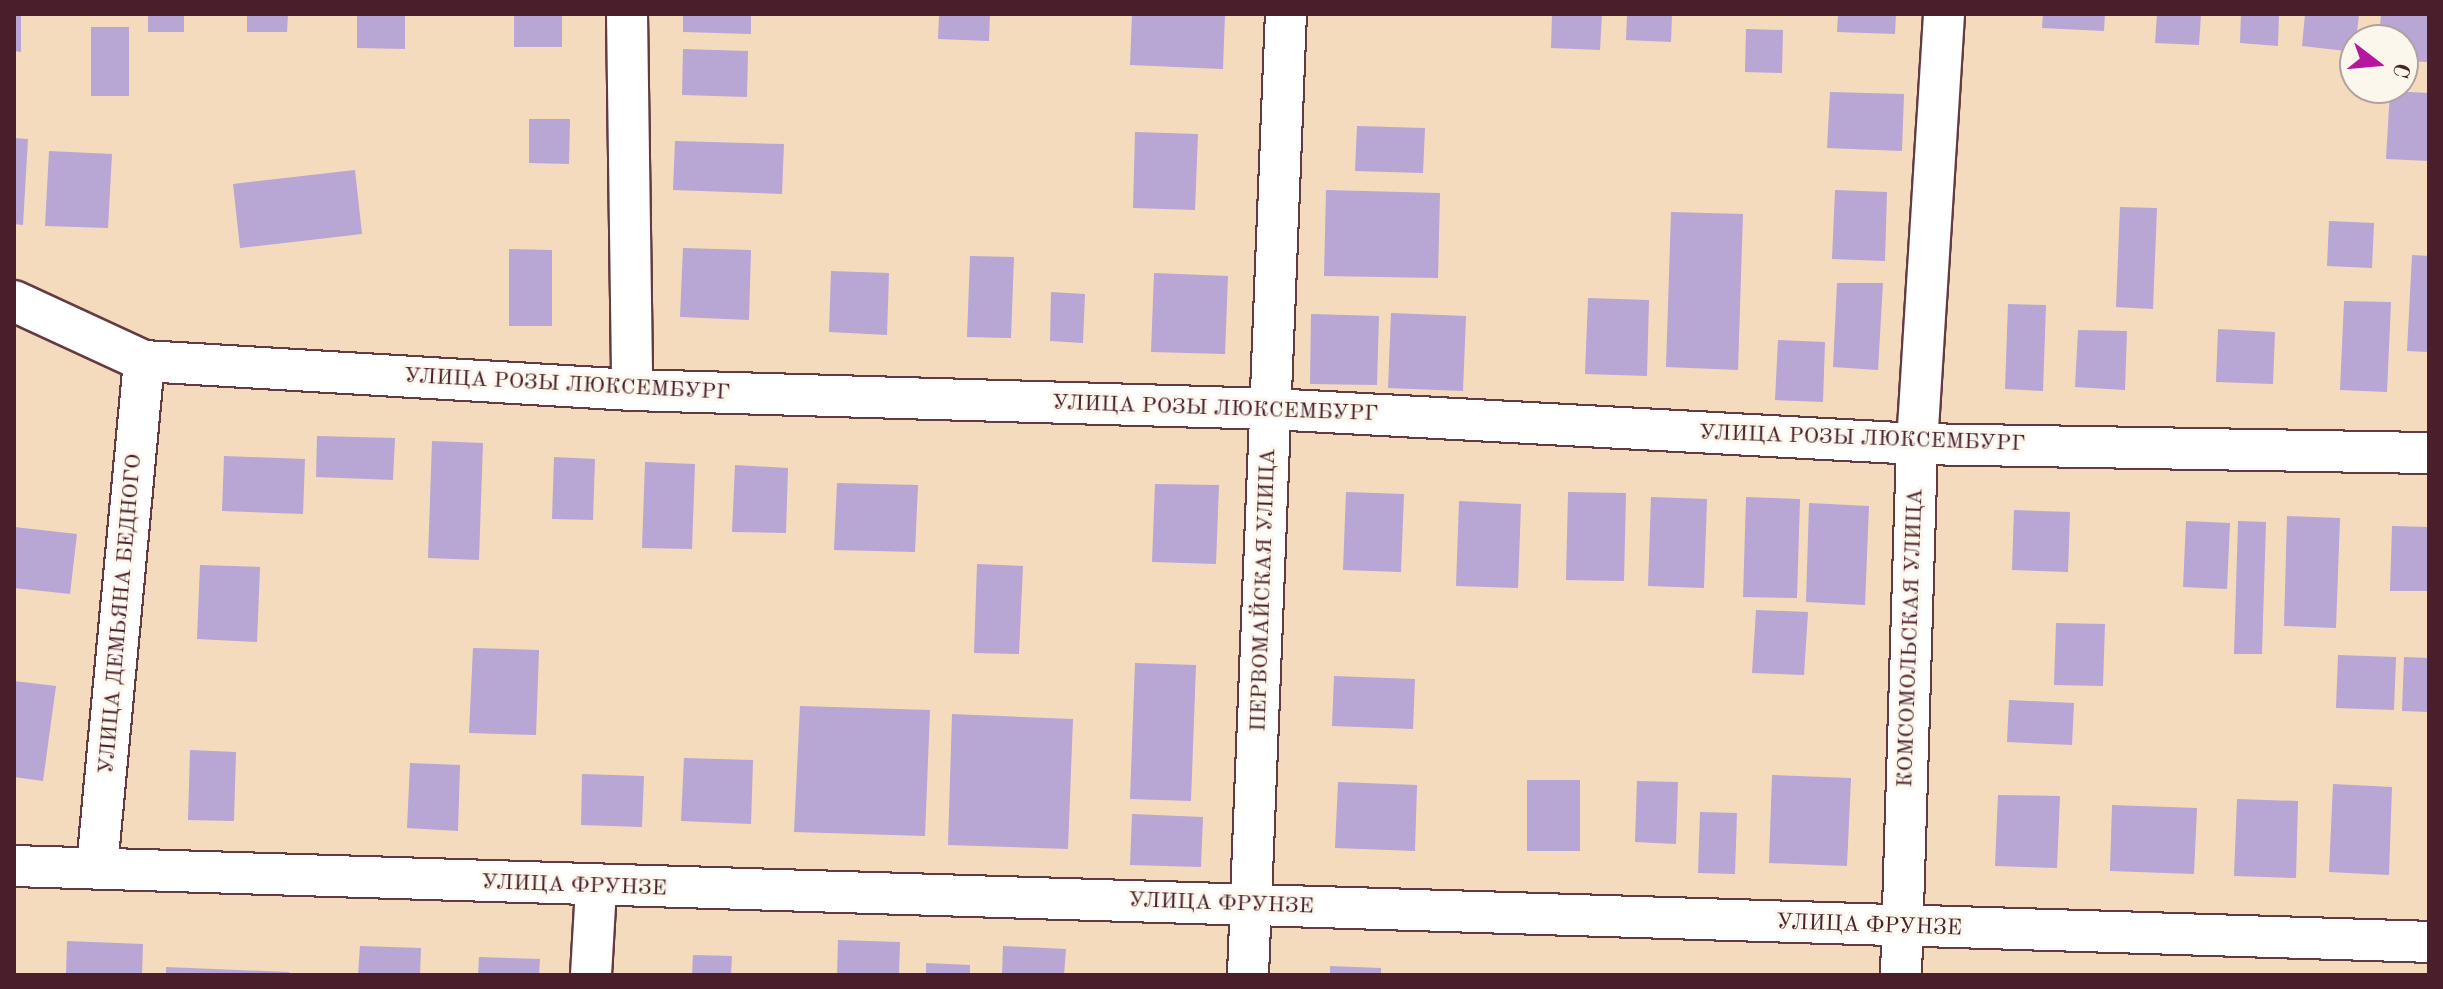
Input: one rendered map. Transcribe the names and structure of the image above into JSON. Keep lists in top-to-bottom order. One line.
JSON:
{"streets":{"street":["УЛИЦА РОЗЫ ЛЮКСЕМБУРГ","ПЕРВОМАЙСКАЯ УЛИЦА","УЛИЦА ДЕМЬЯНА БЕДНОГО","КОМСОМОЛЬСКАЯ УЛИЦА","УЛИЦА ФРУНЗЕ"]},"crossings":[["УЛИЦА РОЗЫ ЛЮКСЕМБУРГ","ПЕРВОМАЙСКАЯ УЛИЦА"],["УЛИЦА РОЗЫ ЛЮКСЕМБУРГ","УЛИЦА ДЕМЬЯНА БЕДНОГО"],["УЛИЦА РОЗЫ ЛЮКСЕМБУРГ","КОМСОМОЛЬСКАЯ УЛИЦА"],["ПЕРВОМАЙСКАЯ УЛИЦА","УЛИЦА ФРУНЗЕ"],["УЛИЦА ДЕМЬЯНА БЕДНОГО","УЛИЦА ФРУНЗЕ"],["КОМСОМОЛЬСКАЯ УЛИЦА","УЛИЦА ФРУНЗЕ"]],"north":"right"}
